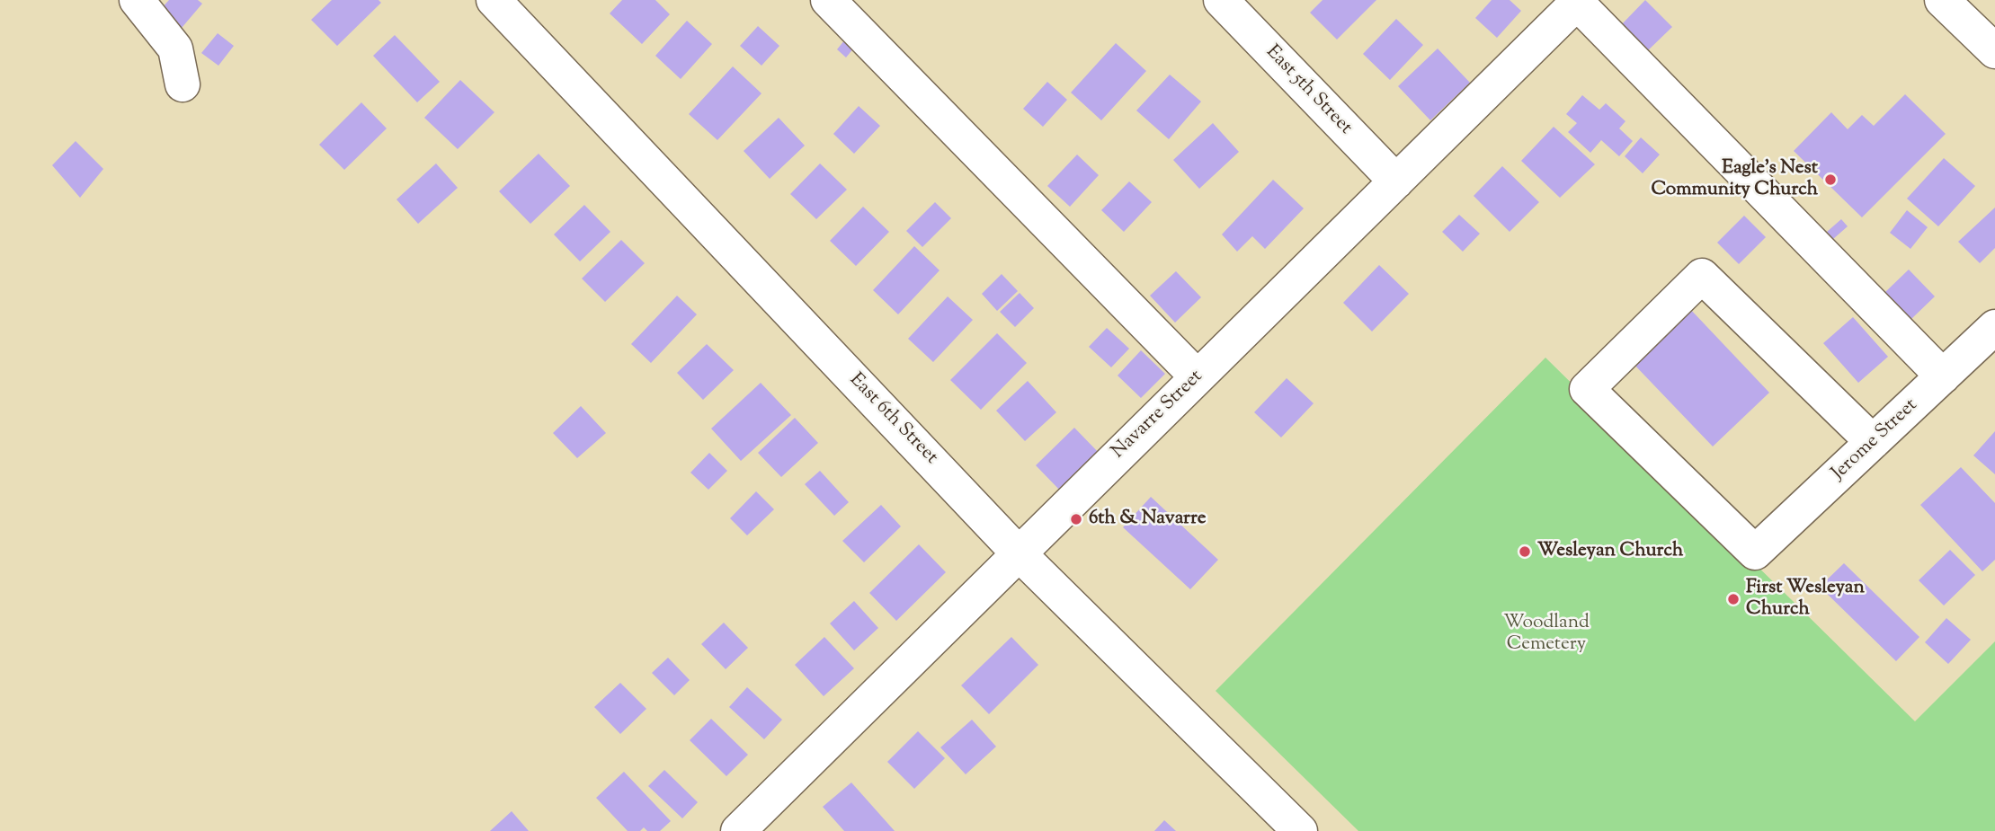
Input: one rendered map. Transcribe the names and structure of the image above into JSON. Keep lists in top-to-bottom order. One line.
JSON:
{"streets":{"street":["East 5th Street","Navarre Street","East 6th Street","Jerome Street"]},"crossings":[["East 5th Street","Navarre Street"],["Navarre Street","East 6th Street"]],"parks":["Woodland Cemetery"],"places":["Eagle's Nest Community Church","6th & Navarre","Wesleyan Church","First Wesleyan Church"]}
